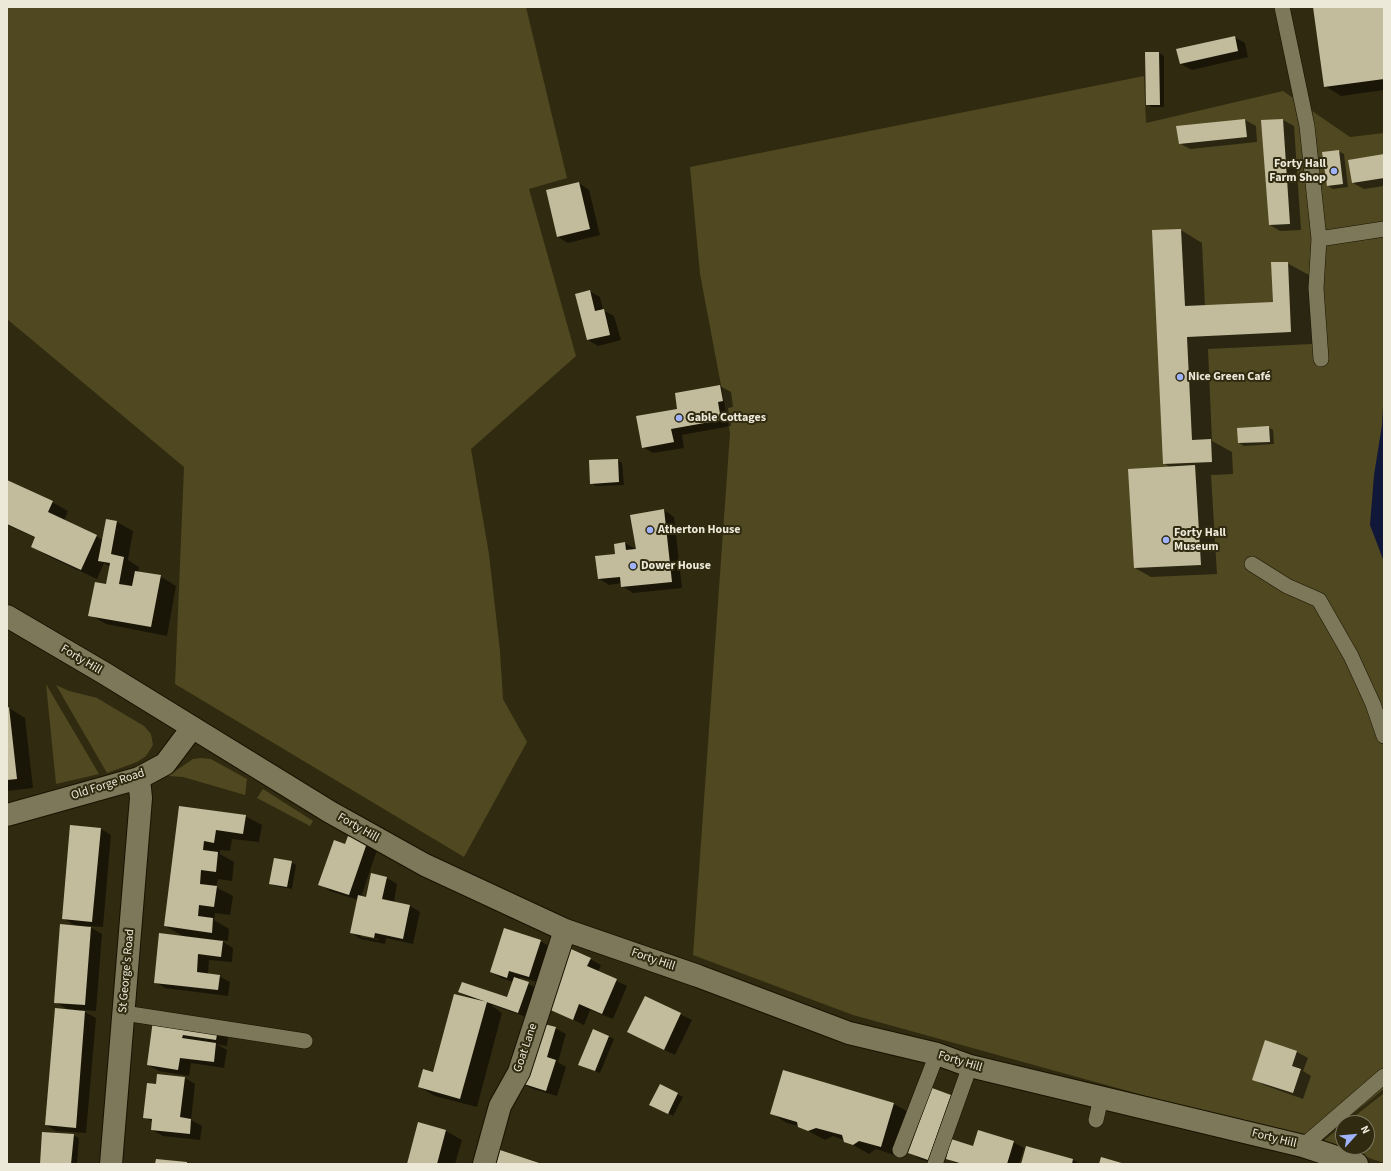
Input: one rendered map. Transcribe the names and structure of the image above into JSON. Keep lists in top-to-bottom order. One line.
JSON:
{"streets":{"street":["Forty Hill","Old Forge Road","St George's Road","Goat Lane"]},"crossings":[["Forty Hill","Old Forge Road"],["Forty Hill","Goat Lane"],["Old Forge Road","St George's Road"]],"places":["Forty Hall Farm Shop","Nice Green Café","Gable Cottages","Atherton House","Forty Hall Museum","Dower House"],"north":"top right"}
